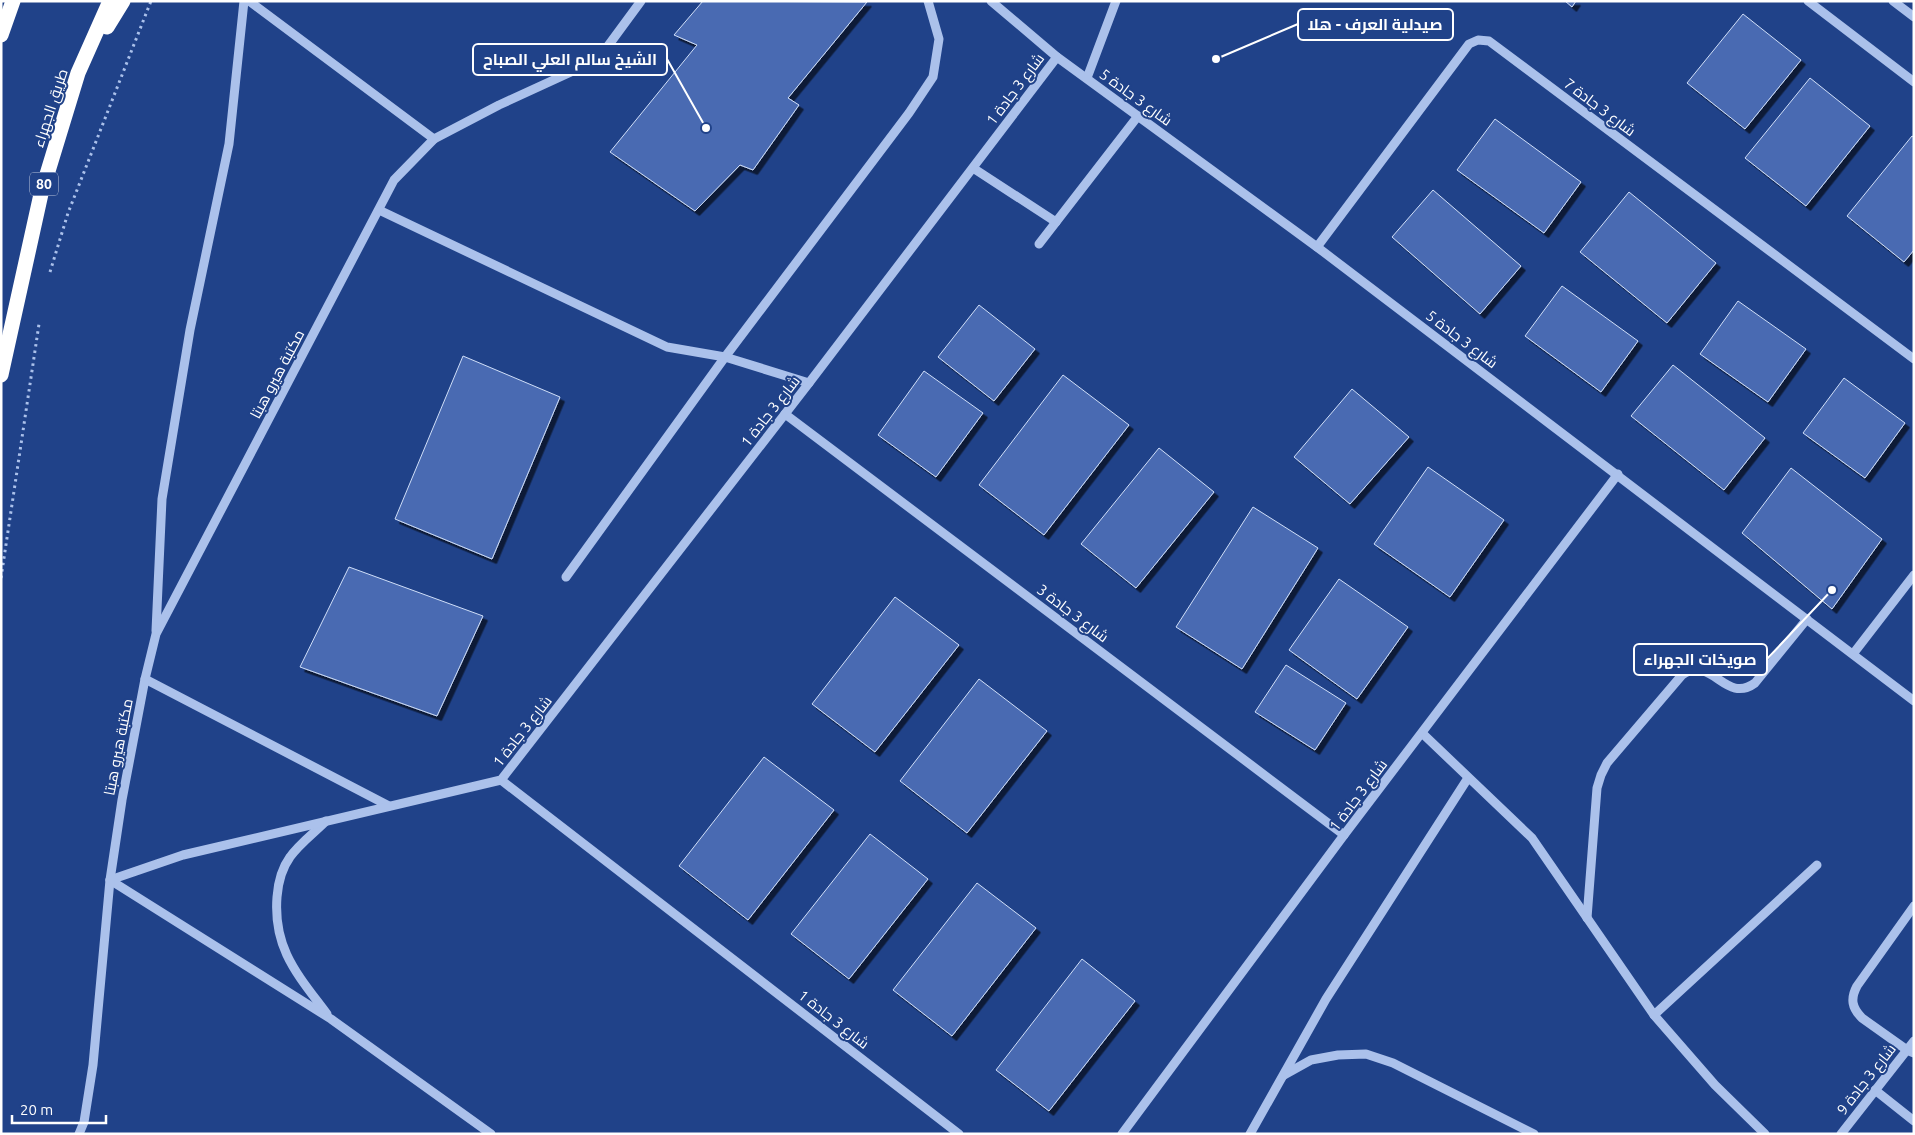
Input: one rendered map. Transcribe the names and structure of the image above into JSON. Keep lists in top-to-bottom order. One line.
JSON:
{"streets":{"highway":["طريق الجهراء","80"],"street":["شارع 3 جادة 1","شارع 3 جادة 5","شارع 3 جادة 7","مكتبة هيرو هبتا","شارع 3 جادة 3","شارع 3 جادة 9"]},"crossings":[["شارع 3 جادة 1","شارع 3 جادة 5"],["شارع 3 جادة 1","مكتبة هيرو هبتا"],["شارع 3 جادة 1","شارع 3 جادة 3"],["شارع 3 جادة 5","شارع 3 جادة 7"]],"places":["صيدلية العرف - هلا","الشيخ سالم العلي الصباح","صويخات الجهراء"],"scale_bar":"20 m"}
